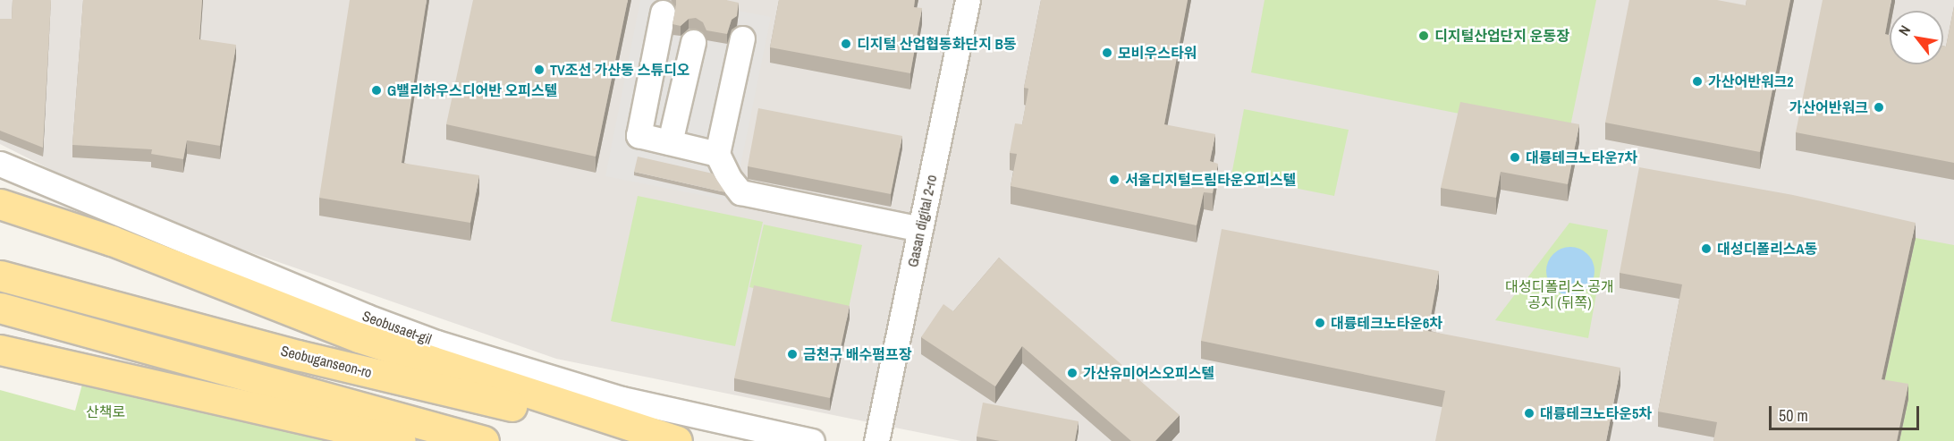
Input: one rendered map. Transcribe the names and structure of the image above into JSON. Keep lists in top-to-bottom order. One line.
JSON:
{"streets":{"main road":["Seobuganseon-ro"],"street":["Gasan digital 2-ro","Seobusaet-gil"]},"parks":["대성디폴리스 공개 공지 (뒤쪽)","산책로"],"places":["디지털산업단지 운동장","디지털 산업협동화단지 B동","모비우스타워","TV조선 가산동 스튜디오","가산어반워크2","G밸리하우스디어반 오피스텔","가산어반워크","대륭테크노타운7차","서울디지털드림타운오피스텔","대성디폴리스A동","대륭테크노타운6차","금천구 배수펌프장","가산유미어스오피스텔","대륭테크노타운5차"],"scale_bar":"50 m","north":"top left"}
